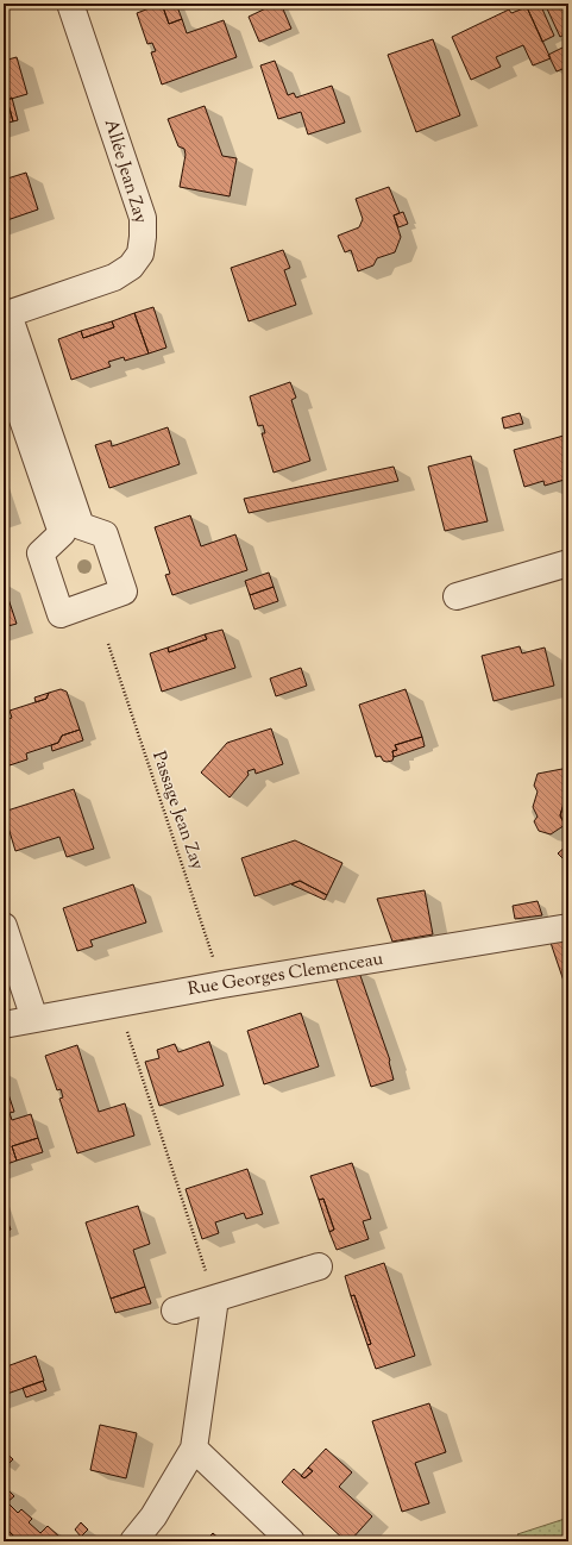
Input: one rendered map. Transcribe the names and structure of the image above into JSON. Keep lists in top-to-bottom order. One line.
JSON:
{"streets":{"street":["Allée Jean Zay","Rue Georges Clemenceau"],"path":["Passage Jean Zay"]},"crossings":[["Passage Jean Zay","Rue Georges Clemenceau"]]}
